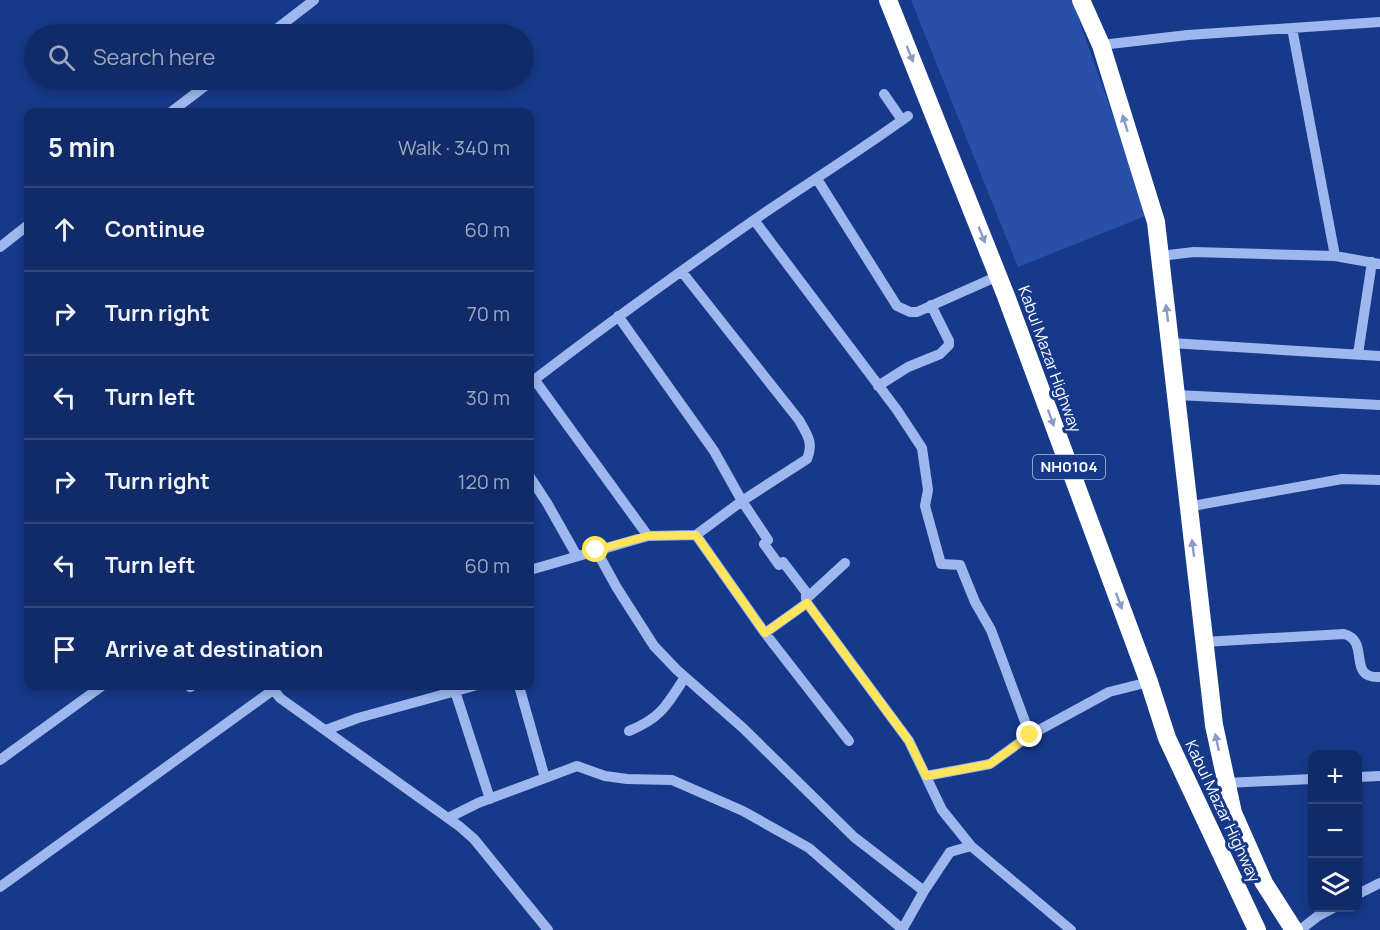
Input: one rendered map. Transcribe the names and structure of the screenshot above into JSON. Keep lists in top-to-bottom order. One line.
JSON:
{"streets":{"highway":["Kabul Mazar Highway","NH0104"]},"page":{"search":"Search here","heading":["5 min","Walk · 340 m"],"list":[["Continue","60 m"],["Turn right","70 m"],["Turn left","30 m"],["Turn right","120 m"],["Turn left","60 m"],"Arrive at destination"],"map_buttons":["+","−"]}}
